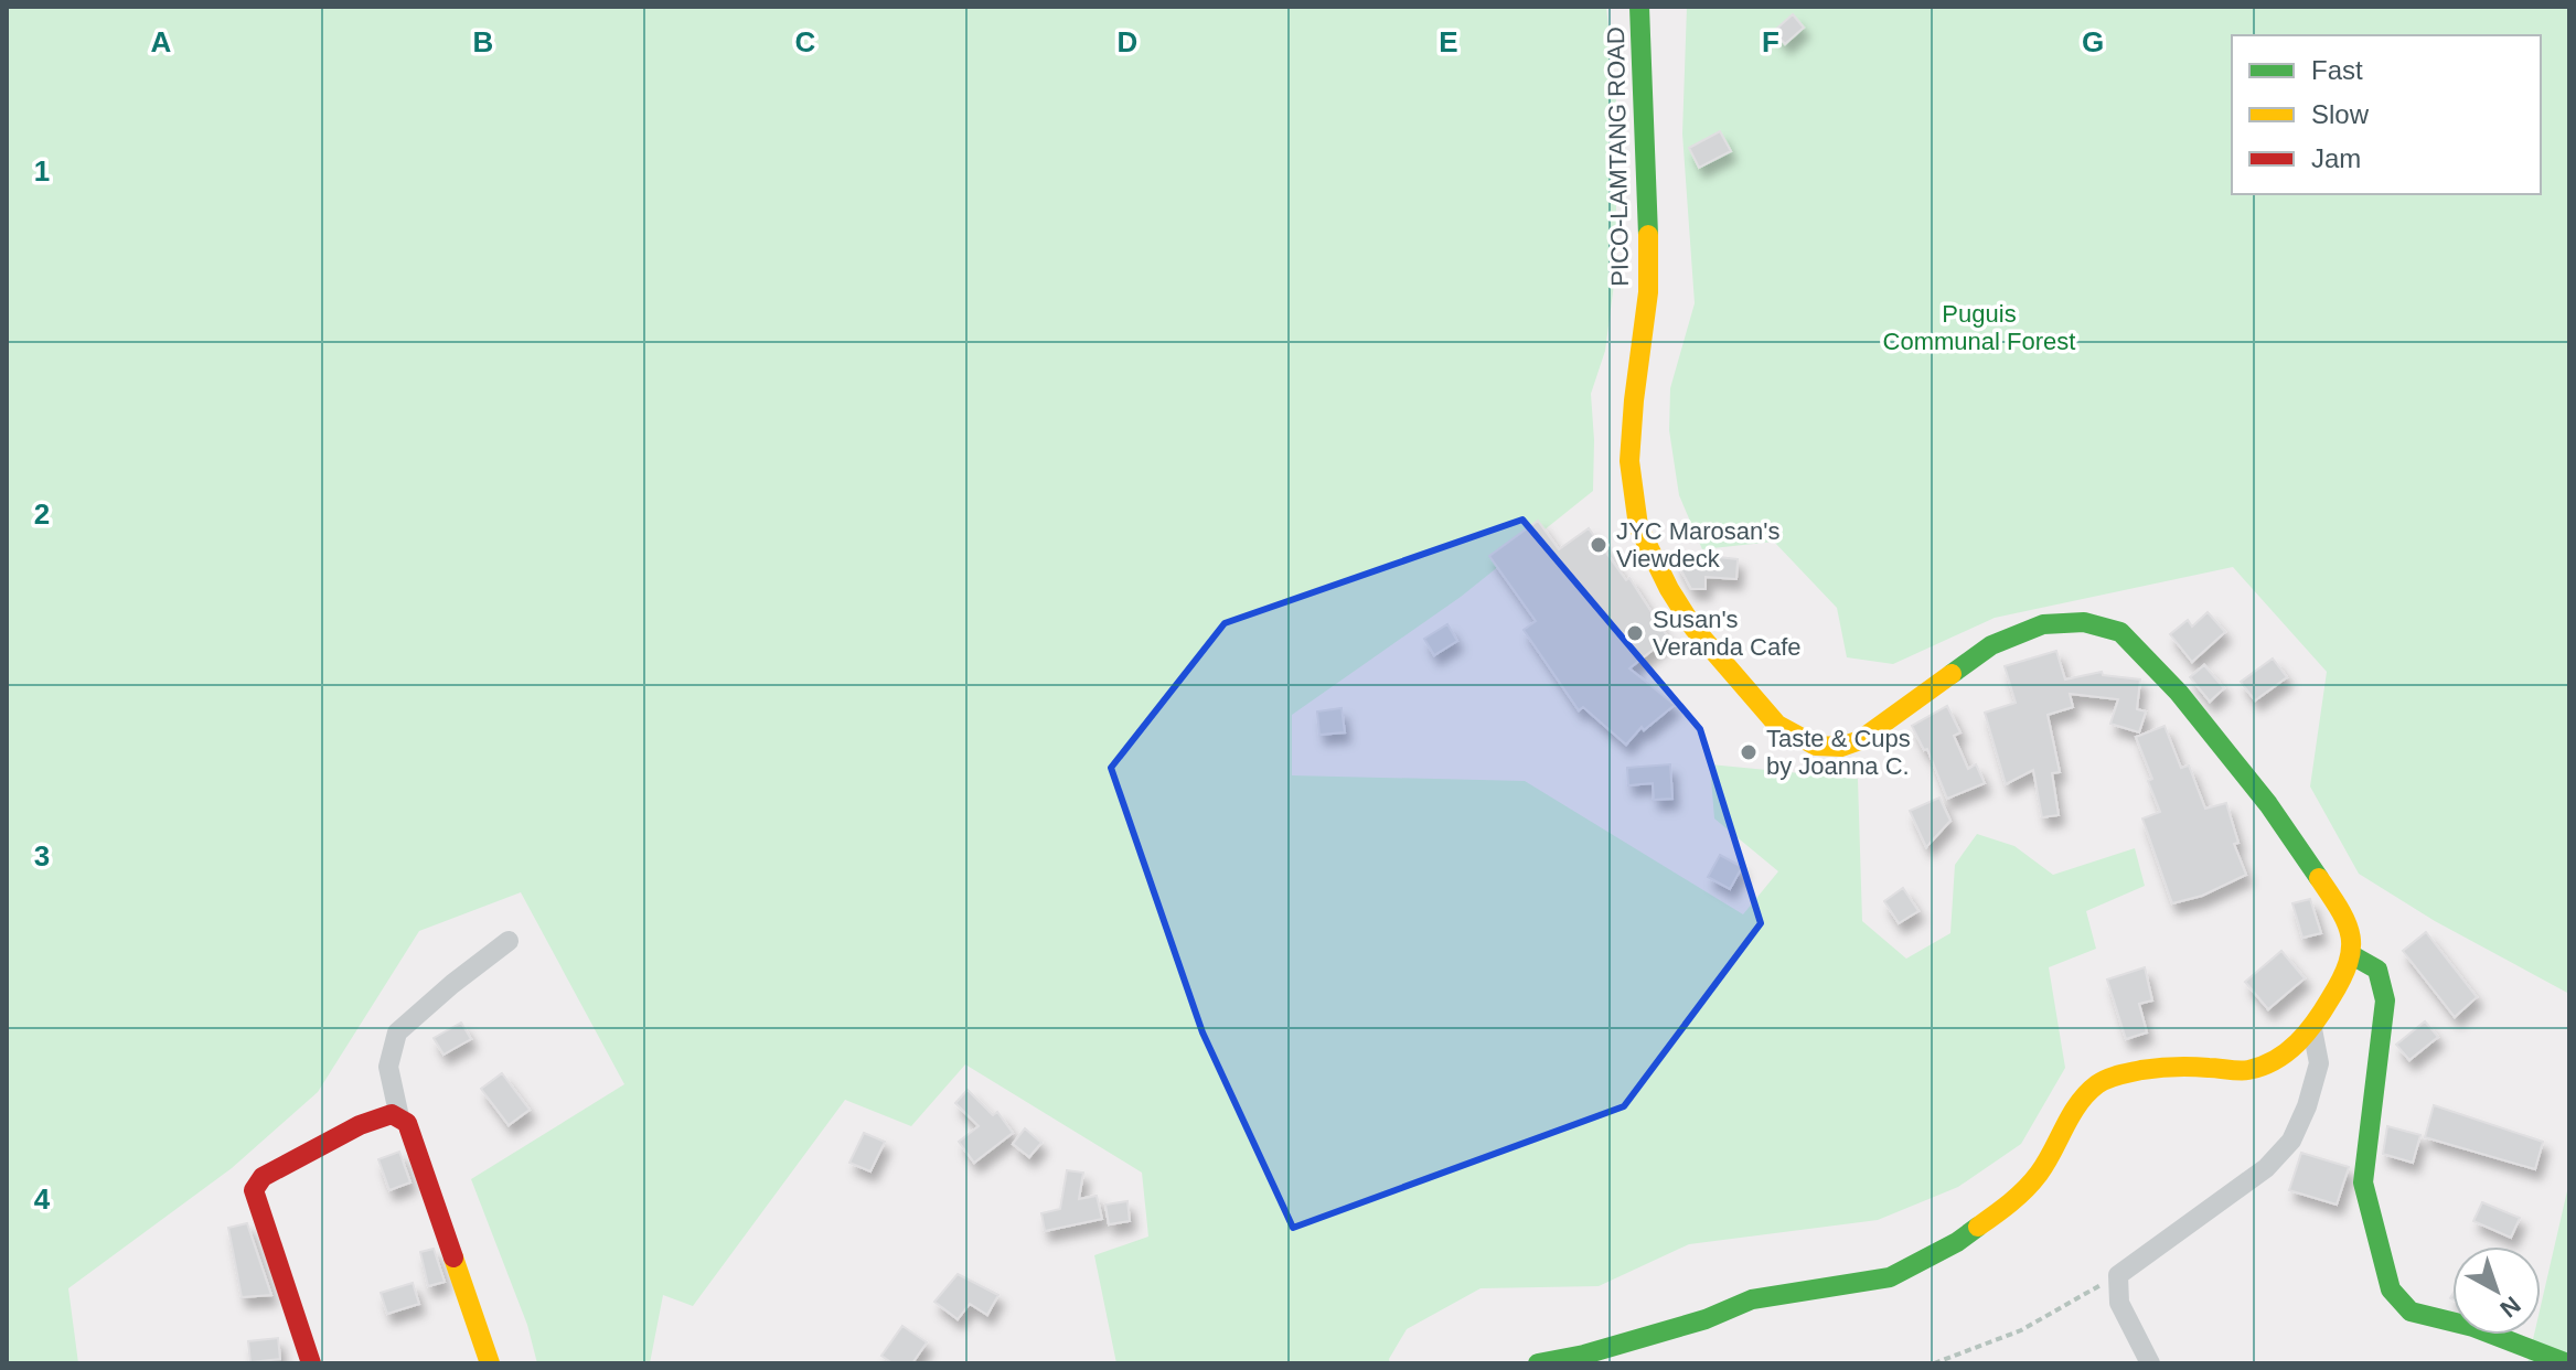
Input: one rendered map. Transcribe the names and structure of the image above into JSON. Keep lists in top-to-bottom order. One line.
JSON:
{"streets":{"main road":["PICO-LAMTANG ROAD"]},"parks":["Puguis Communal Forest"],"places":["JYC Marosan's Viewdeck","Susan's Veranda Cafe","Taste & Cups by Joanna C."],"legend":["Fast","Slow","Jam"],"north":"bottom right","grid":{"columns":["A","B","C","D","E","F","G"],"rows":["1","2","3","4"]}}
